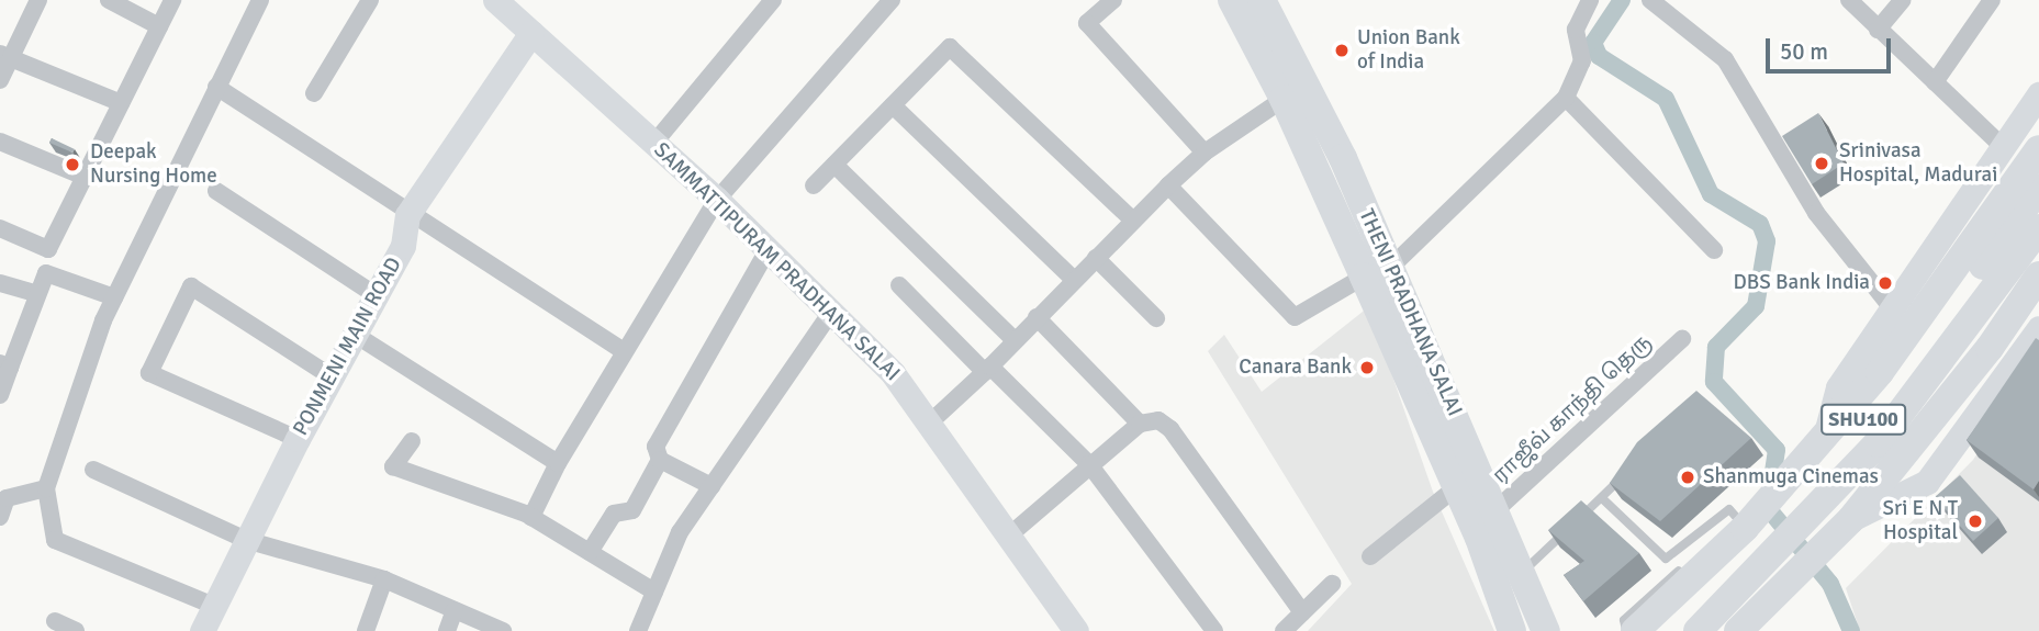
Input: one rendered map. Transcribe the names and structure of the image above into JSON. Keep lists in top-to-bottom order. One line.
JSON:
{"streets":{"main road":["THENI PRADHANA SALAI","SHU100"],"street":["SAMMATTIPURAM PRADHANA SALAI","PONMENI MAIN ROAD","ராஜீவ் காந்தி தெரு"]},"crossings":[["SAMMATTIPURAM PRADHANA SALAI","PONMENI MAIN ROAD"],["THENI PRADHANA SALAI","ராஜீவ் காந்தி தெரு"]],"places":["Union Bank of India","Srinivasa Hospital, Madurai","Deepak Nursing Home","DBS Bank India","Canara Bank","Shanmuga Cinemas","Sri E N T Hospital"],"scale_bar":"50 m"}
